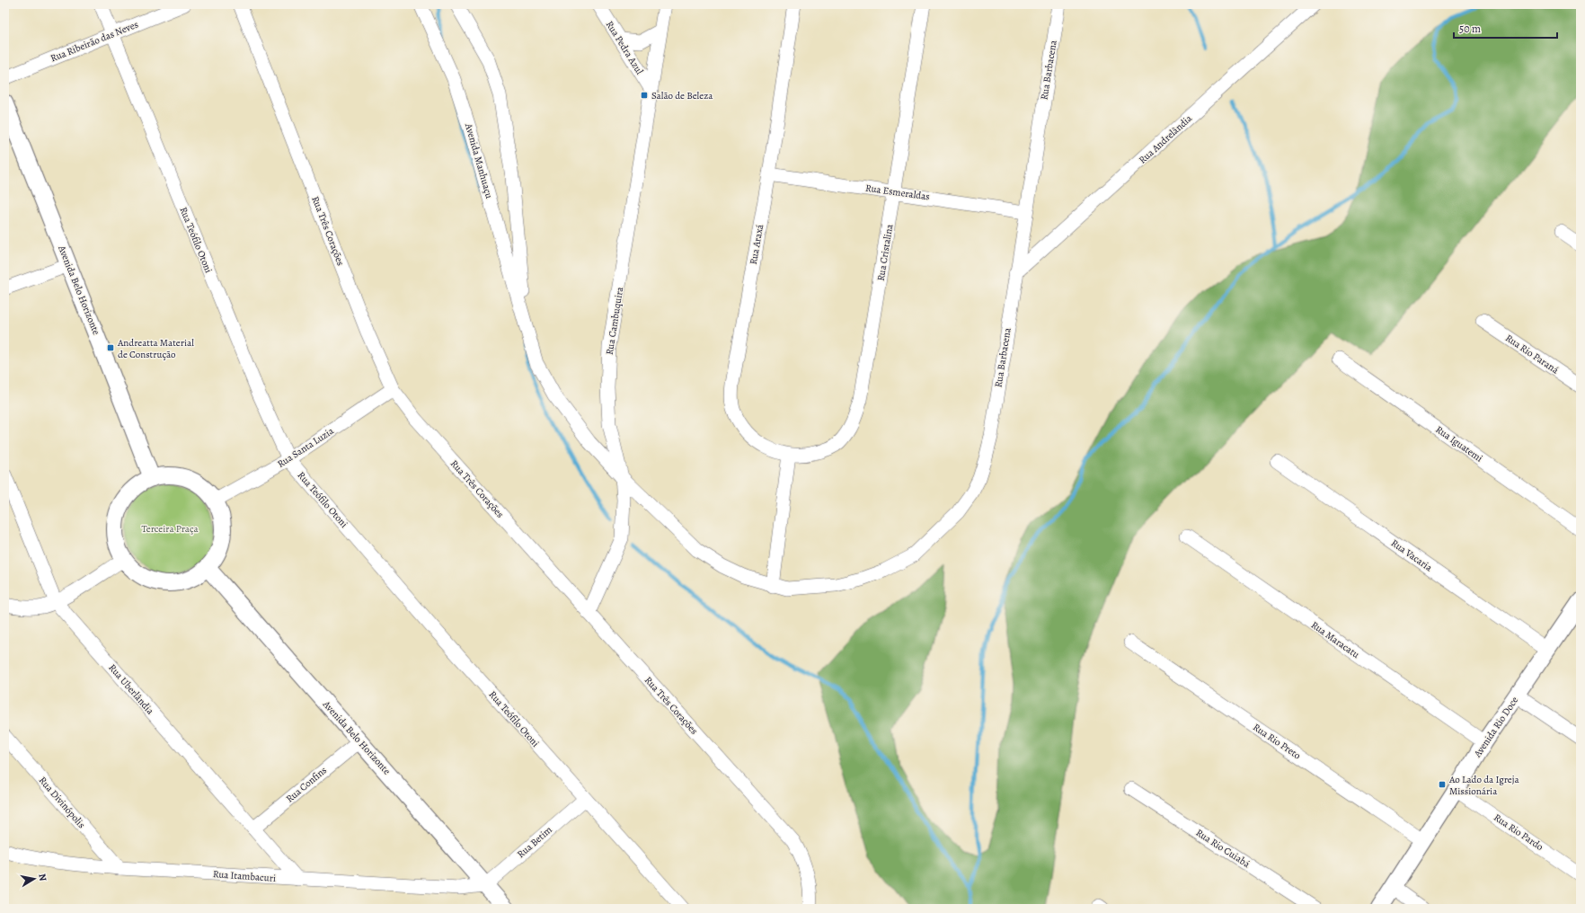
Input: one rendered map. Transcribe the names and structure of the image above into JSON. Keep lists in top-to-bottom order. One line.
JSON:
{"streets":{"street":["Rua Ribeirão das Neves","Rua Pedra Azul","Rua Barbacena","Rua Andrelândia","Avenida Manhuaçu","Rua Esmeraldas","Rua Três Corações","Rua Teófilo Otoni","Rua Araxá","Rua Cristalina","Avenida Belo Horizonte","Rua Cambuquira","Rua Rio Paraná","Rua Iguatemi","Rua Santa Luzia","Rua Vacaria","Rua Maracatu","Rua Uberlândia","Avenida Rio Doce","Rua Rio Preto","Rua Confins","Rua Divinópolis","Rua Rio Pardo","Rua Betim","Rua Rio Cuiabá","Rua Itambacuri"]},"crossings":[["Rua Ribeirão das Neves","Rua Teófilo Otoni"],["Rua Pedra Azul","Rua Cambuquira"],["Rua Barbacena","Rua Andrelândia"],["Rua Barbacena","Rua Esmeraldas"],["Avenida Manhuaçu","Rua Cambuquira"],["Rua Esmeraldas","Rua Araxá"],["Rua Esmeraldas","Rua Cristalina"],["Rua Três Corações","Rua Santa Luzia"],["Rua Teófilo Otoni","Rua Santa Luzia"],["Rua Teófilo Otoni","Rua Betim"],["Rua Araxá","Rua Cristalina"],["Avenida Belo Horizonte","Rua Santa Luzia"],["Avenida Belo Horizonte","Rua Confins"],["Avenida Belo Horizonte","Rua Betim"],["Avenida Belo Horizonte","Rua Itambacuri"],["Rua Vacaria","Avenida Rio Doce"],["Rua Maracatu","Avenida Rio Doce"],["Rua Uberlândia","Rua Confins"],["Rua Uberlândia","Rua Itambacuri"],["Avenida Rio Doce","Rua Rio Preto"],["Avenida Rio Doce","Rua Rio Pardo"],["Rua Divinópolis","Rua Itambacuri"],["Rua Betim","Rua Itambacuri"]],"parks":["Terceira Praça"],"places":{"transit":["Salão de Beleza","Andreatta Material de Construção","Ao Lado da Igreja Missionária"]},"scale_bar":"50 m","north":"right"}
